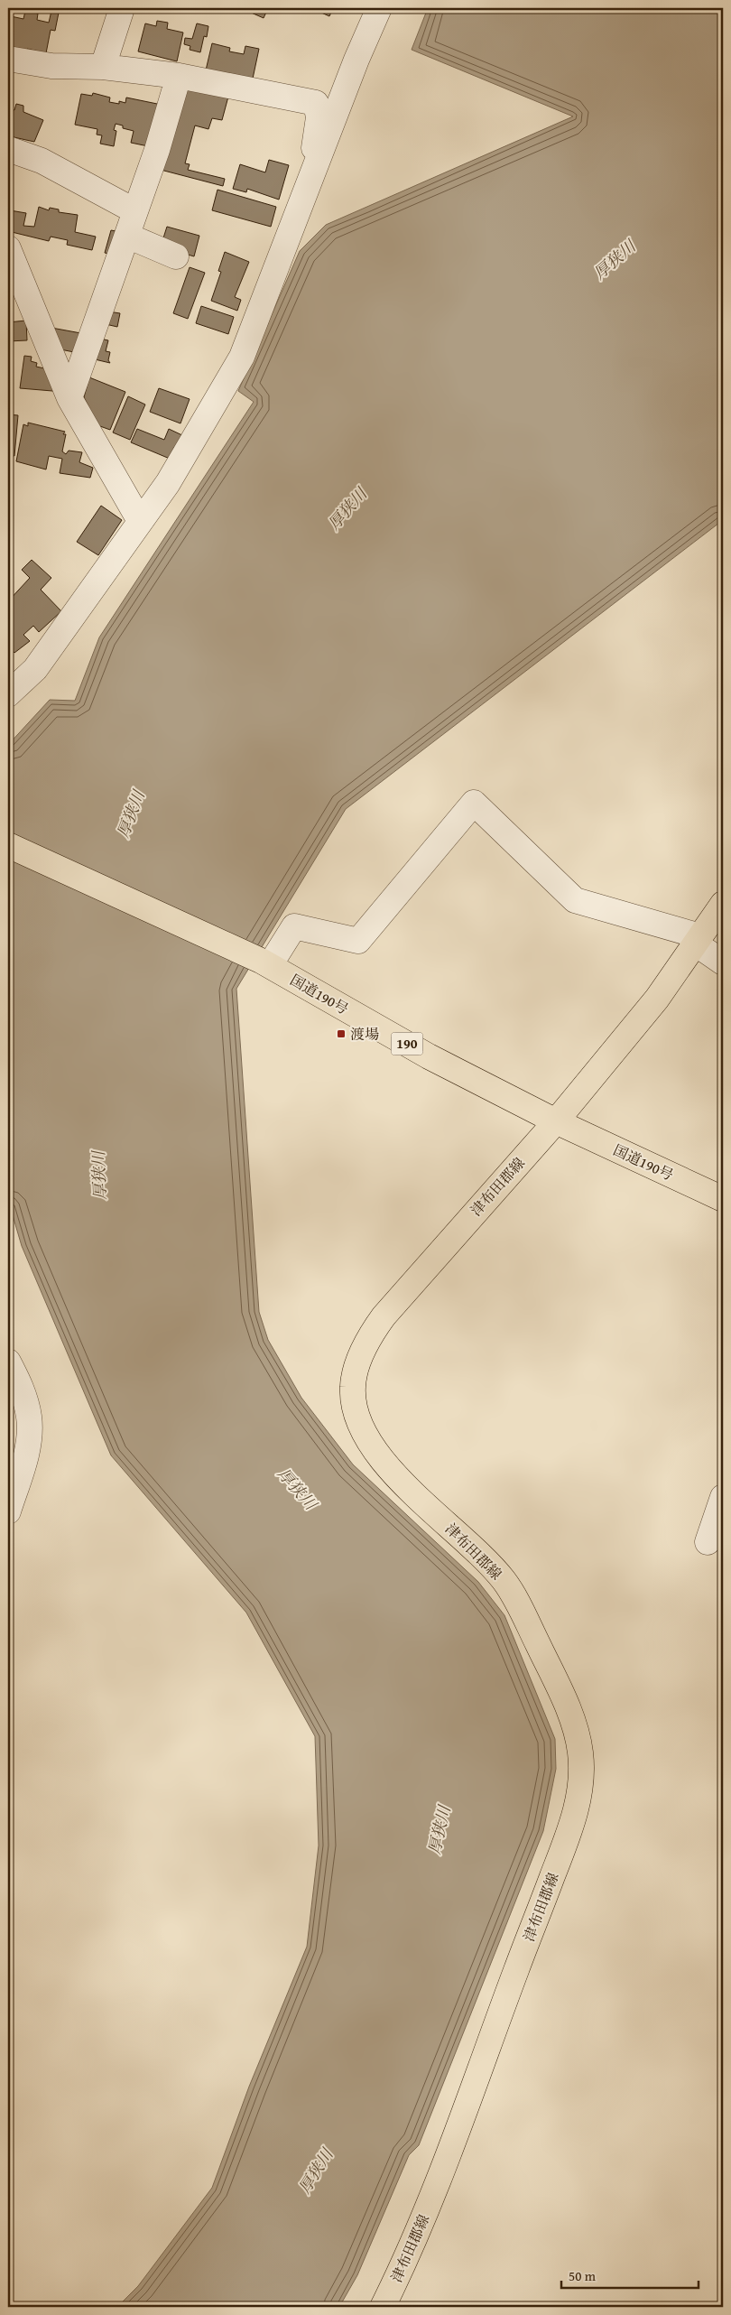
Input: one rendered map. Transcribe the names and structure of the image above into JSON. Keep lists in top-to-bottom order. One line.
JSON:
{"streets":{"main road":["国道190号","190","津布田郡線"]},"crossings":[["国道190号","津布田郡線"]],"water":["厚狭川"],"places":{"transit":["渡場"]},"scale_bar":"50 m"}
